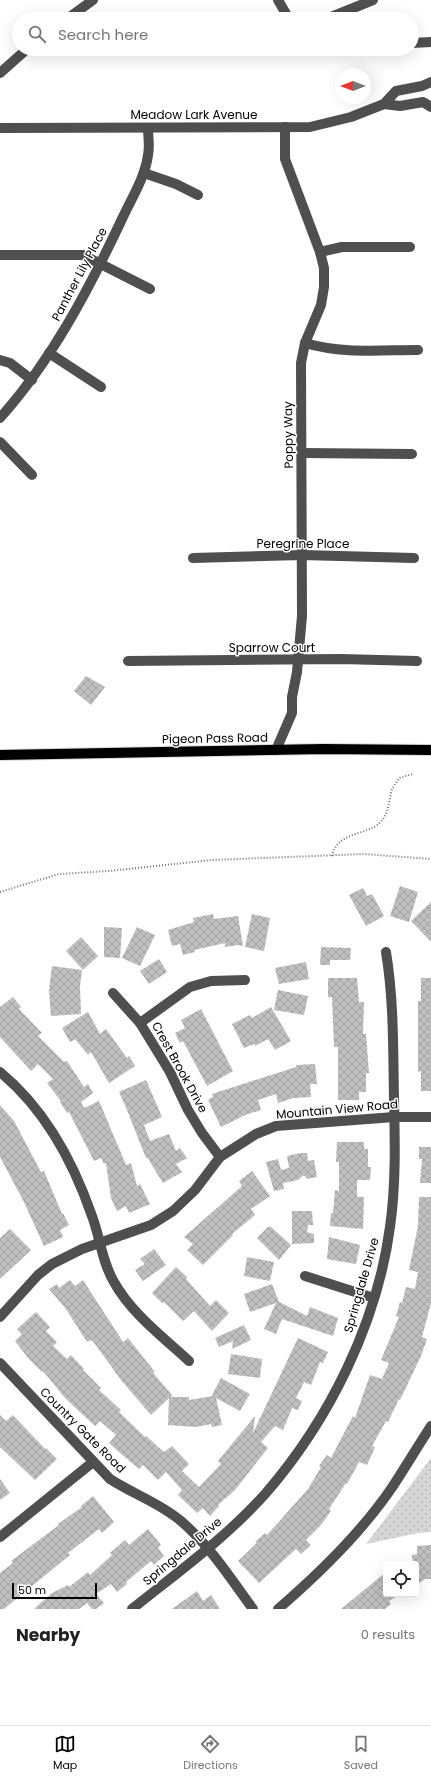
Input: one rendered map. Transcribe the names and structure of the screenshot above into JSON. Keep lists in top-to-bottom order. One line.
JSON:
{"streets":{"main road":["Pigeon Pass Road"],"street":["Meadow Lark Avenue","Panther Lily Place","Poppy Way","Peregrine Place","Sparrow Court","Crest Brook Drive","Mountain View Road","Springdale Drive","Country Gate Road"]},"crossings":[["Meadow Lark Avenue","Panther Lily Place"],["Meadow Lark Avenue","Poppy Way"],["Poppy Way","Peregrine Place"],["Poppy Way","Sparrow Court"],["Poppy Way","Pigeon Pass Road"],["Crest Brook Drive","Mountain View Road"],["Mountain View Road","Springdale Drive"],["Springdale Drive","Country Gate Road"]],"scale_bar":"50 m","north":"left","page":{"search":"Search here","scale":"50 m","heading":["Nearby","0 results"],"nav":["Map","Directions","Saved"]}}
